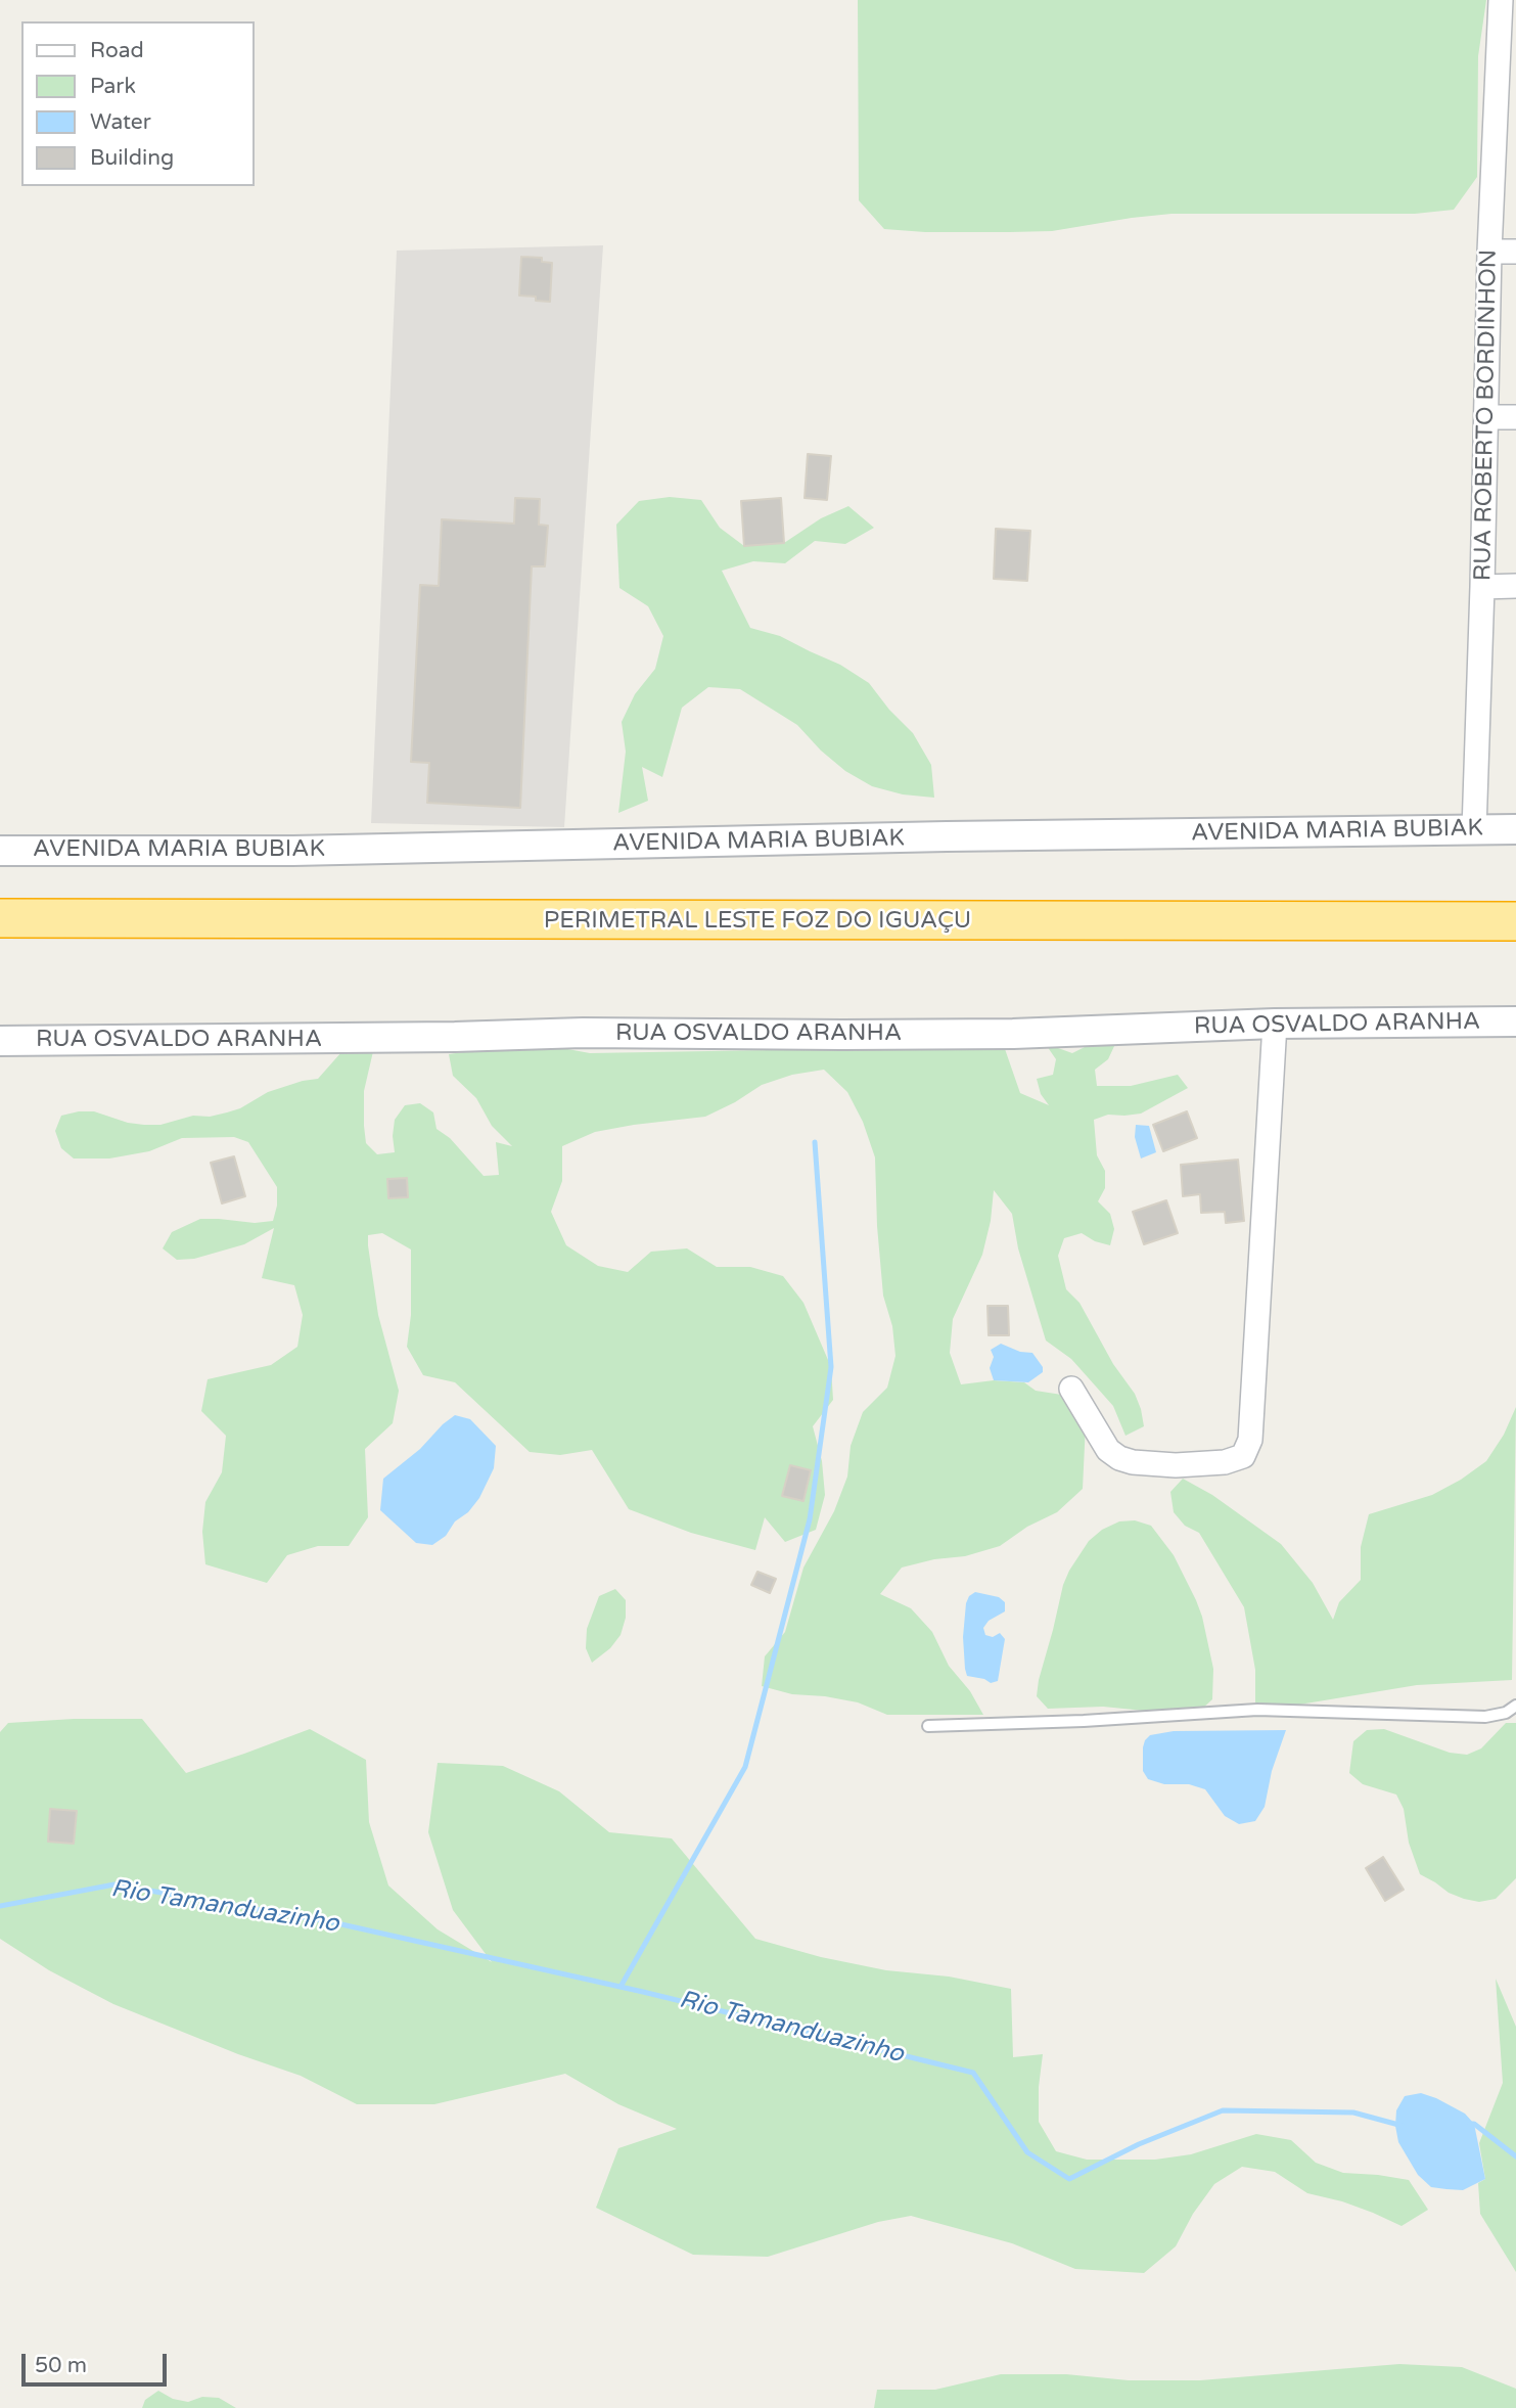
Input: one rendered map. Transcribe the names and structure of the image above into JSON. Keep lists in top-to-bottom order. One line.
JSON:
{"streets":{"highway":["PERIMETRAL LESTE FOZ DO IGUAÇU"],"street":["RUA ROBERTO BORDINHON","AVENIDA MARIA BUBIAK","RUA OSVALDO ARANHA"]},"crossings":[["RUA ROBERTO BORDINHON","AVENIDA MARIA BUBIAK"]],"water":["Rio Tamanduazinho"],"legend":["Road","Park","Water","Building"],"scale_bar":"50 m"}
